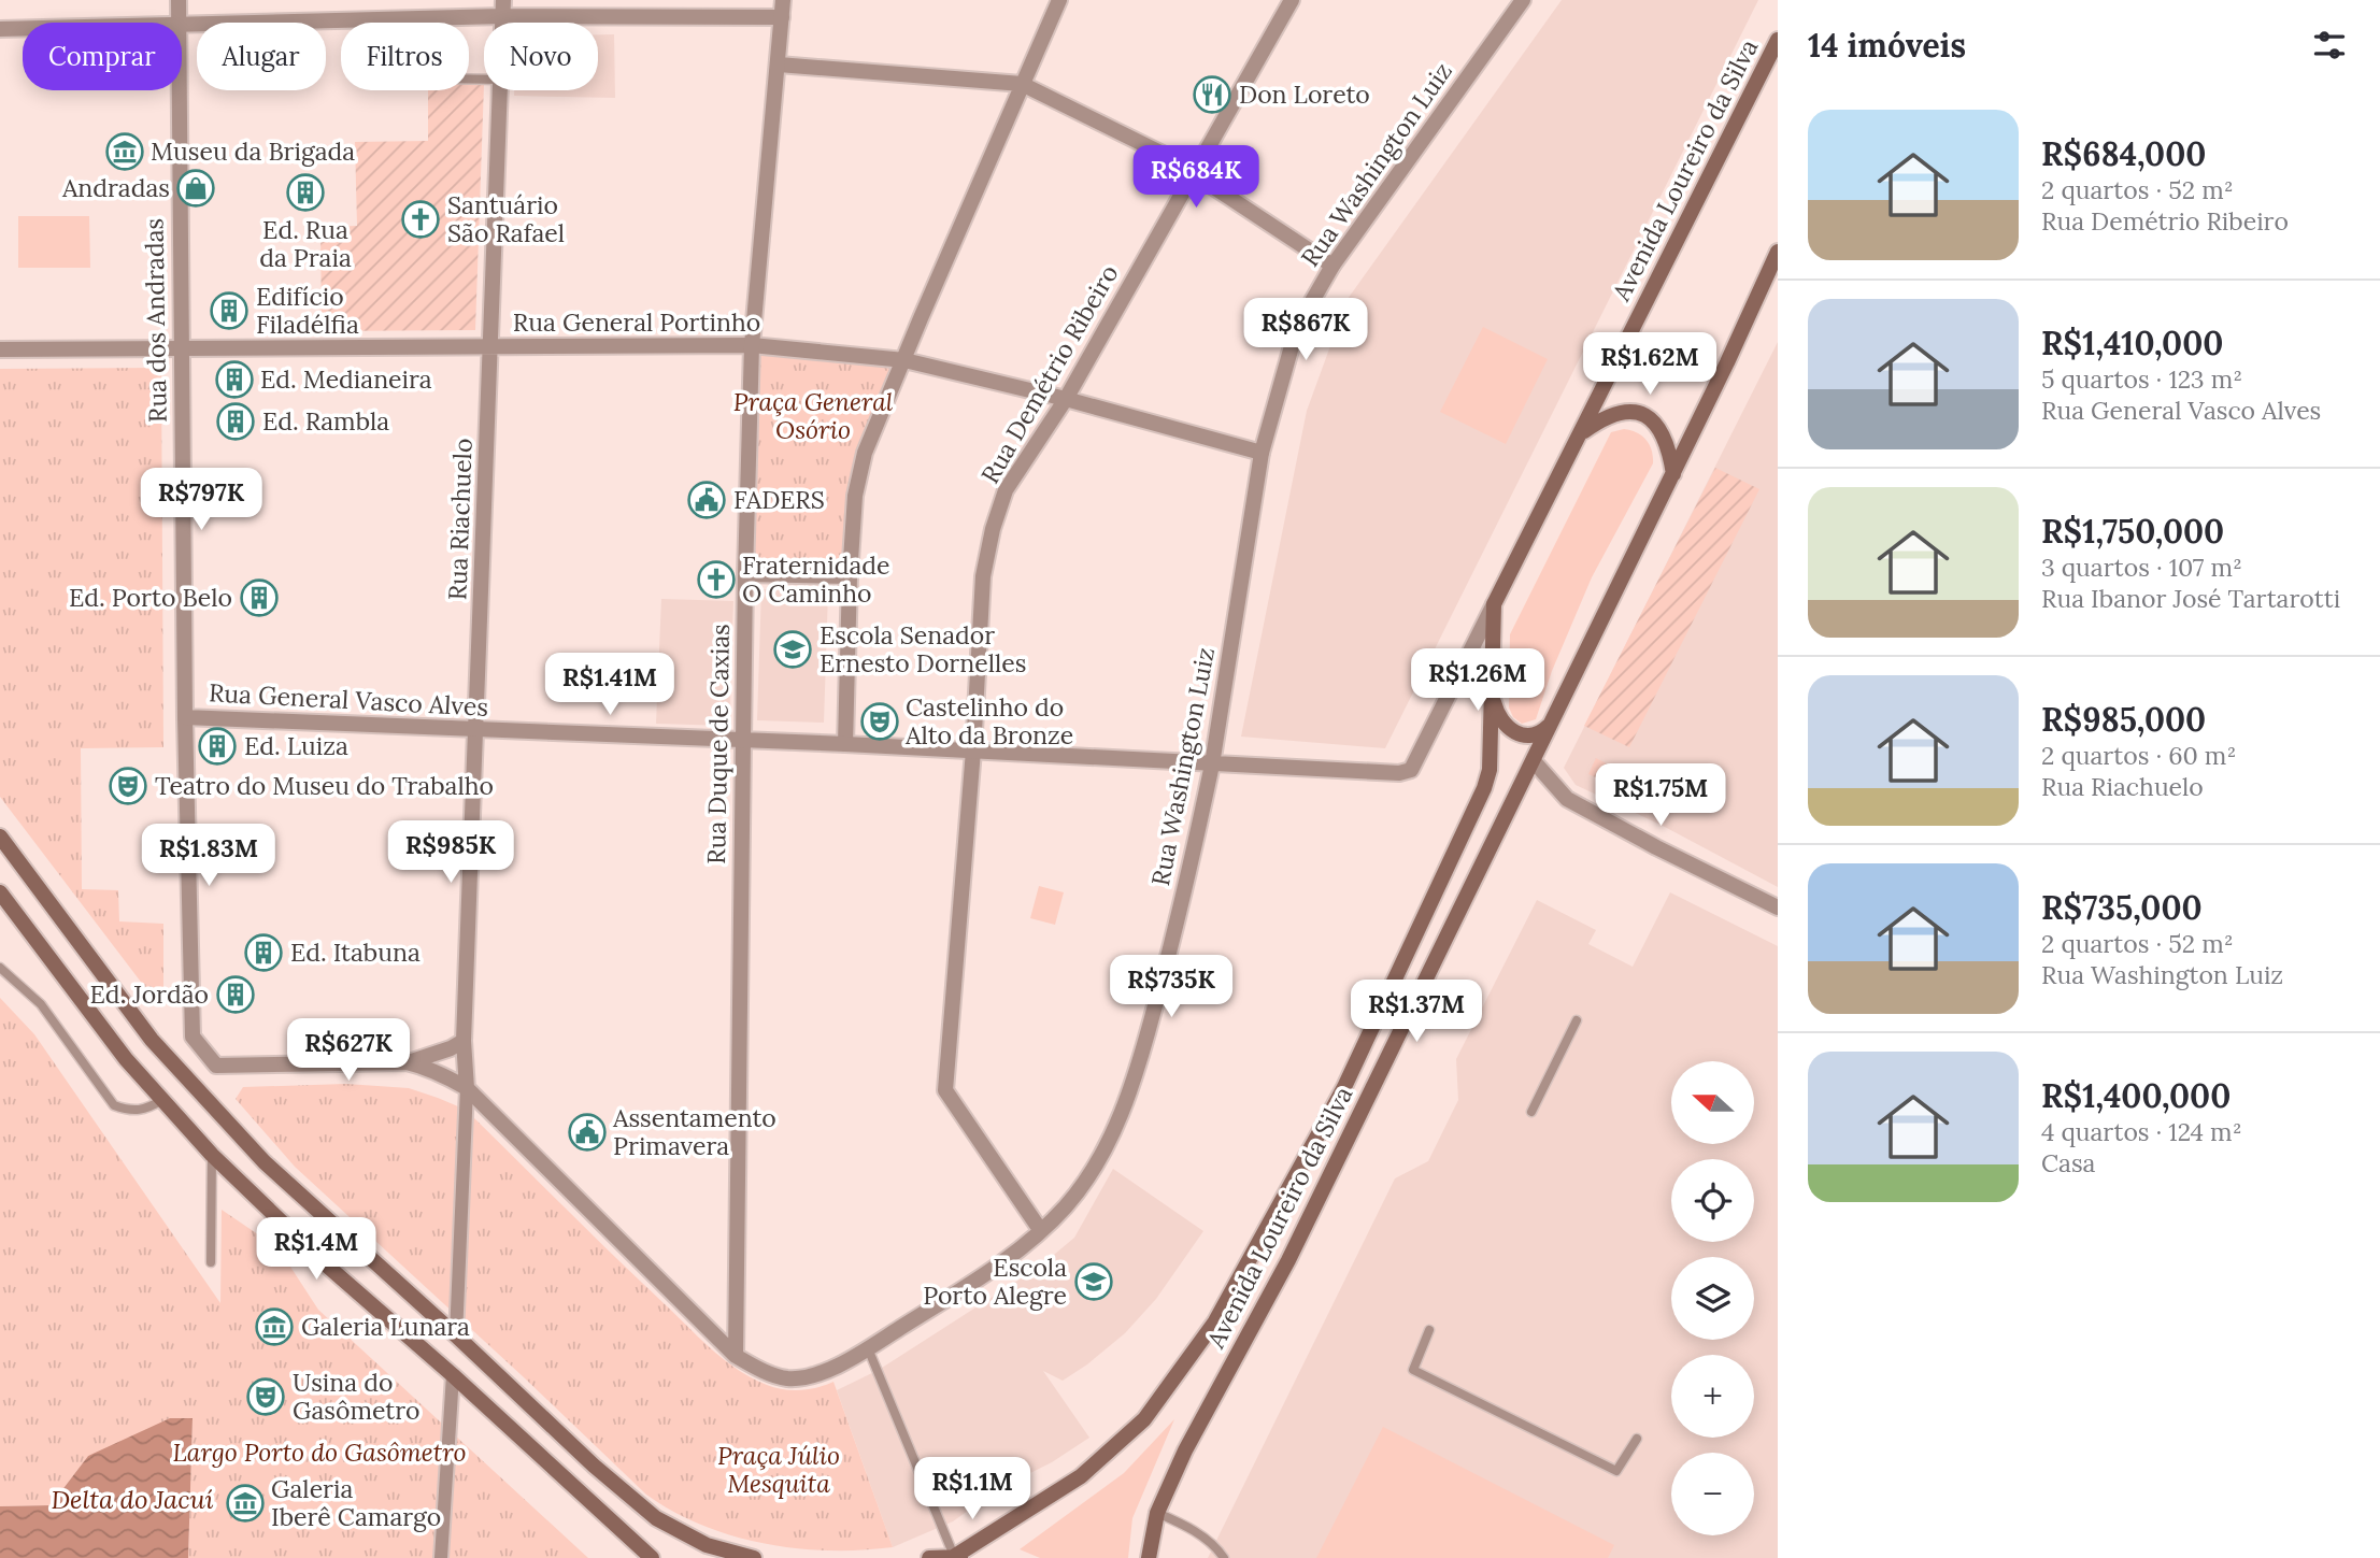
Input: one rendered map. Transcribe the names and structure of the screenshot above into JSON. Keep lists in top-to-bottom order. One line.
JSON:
{"streets":{"main road":["Avenida Loureiro da Silva"],"street":["Rua Washington Luiz","Rua dos Andradas","Rua General Portinho","Rua Demétrio Ribeiro","Rua Riachuelo","Rua General Vasco Alves","Rua Duque de Caxias"]},"crossings":[["Rua Washington Luiz","Rua dos Andradas"],["Rua Washington Luiz","Rua General Portinho"],["Rua Washington Luiz","Rua Demétrio Ribeiro"],["Rua Washington Luiz","Rua Riachuelo"],["Rua Washington Luiz","Rua General Vasco Alves"],["Rua Washington Luiz","Rua Duque de Caxias"],["Avenida Loureiro da Silva","Rua General Vasco Alves"],["Rua dos Andradas","Rua General Portinho"],["Rua dos Andradas","Rua General Vasco Alves"],["Rua General Portinho","Rua Demétrio Ribeiro"],["Rua General Portinho","Rua Riachuelo"],["Rua General Portinho","Rua Duque de Caxias"],["Rua Demétrio Ribeiro","Rua General Vasco Alves"],["Rua Riachuelo","Rua General Vasco Alves"],["Rua General Vasco Alves","Rua Duque de Caxias"]],"water":["Delta do Jacuí"],"parks":["Praça General Osório","Largo Porto do Gasômetro","Praça Júlio Mesquita"],"places":{"restaurant":["Don Loreto"],"museum":["Museu da Brigada","Galeria Lunara","Galeria Iberê Camargo"],"shop":["Andradas"],"building":["Ed. Rua da Praia","Edifício Filadélfia","Ed. Medianeira","Ed. Rambla","Ed. Porto Belo","Ed. Luiza","Ed. Itabuna","Ed. Jordão"],"church":["Santuário São Rafael","Fraternidade O Caminho"],"public building":["FADERS","Assentamento Primavera"],"school or university":["Escola Senador Ernesto Dornelles","Escola Porto Alegre"],"theatre":["Castelinho do Alto da Bronze","Teatro do Museu do Trabalho","Usina do Gasômetro"]},"north":"left","page":{"heading":"14 imóveis","chip":["Comprar","Alugar","Filtros","Novo"],"list":[{"name":"R$684,000","note":"2 quartos · 52 m² · Rua Demétrio Ribeiro"},{"name":"R$1,410,000","note":"5 quartos · 123 m² · Rua General Vasco Alves"},{"name":"R$1,750,000","note":"3 quartos · 107 m² · Rua Ibanor José Tartarotti"},{"name":"R$985,000","note":"2 quartos · 60 m² · Rua Riachuelo"},{"name":"R$735,000","note":"2 quartos · 52 m² · Rua Washington Luiz"},{"name":"R$1,400,000","note":"4 quartos · 124 m² · Casa"}],"price":["R$684K","R$867K","R$1.62M","R$797K","R$1.26M","R$1.41M","R$1.75M","R$985K","R$1.83M","R$735K","R$1.37M","R$627K","R$1.4M","R$1.1M"],"map_buttons":["+","−"]}}
